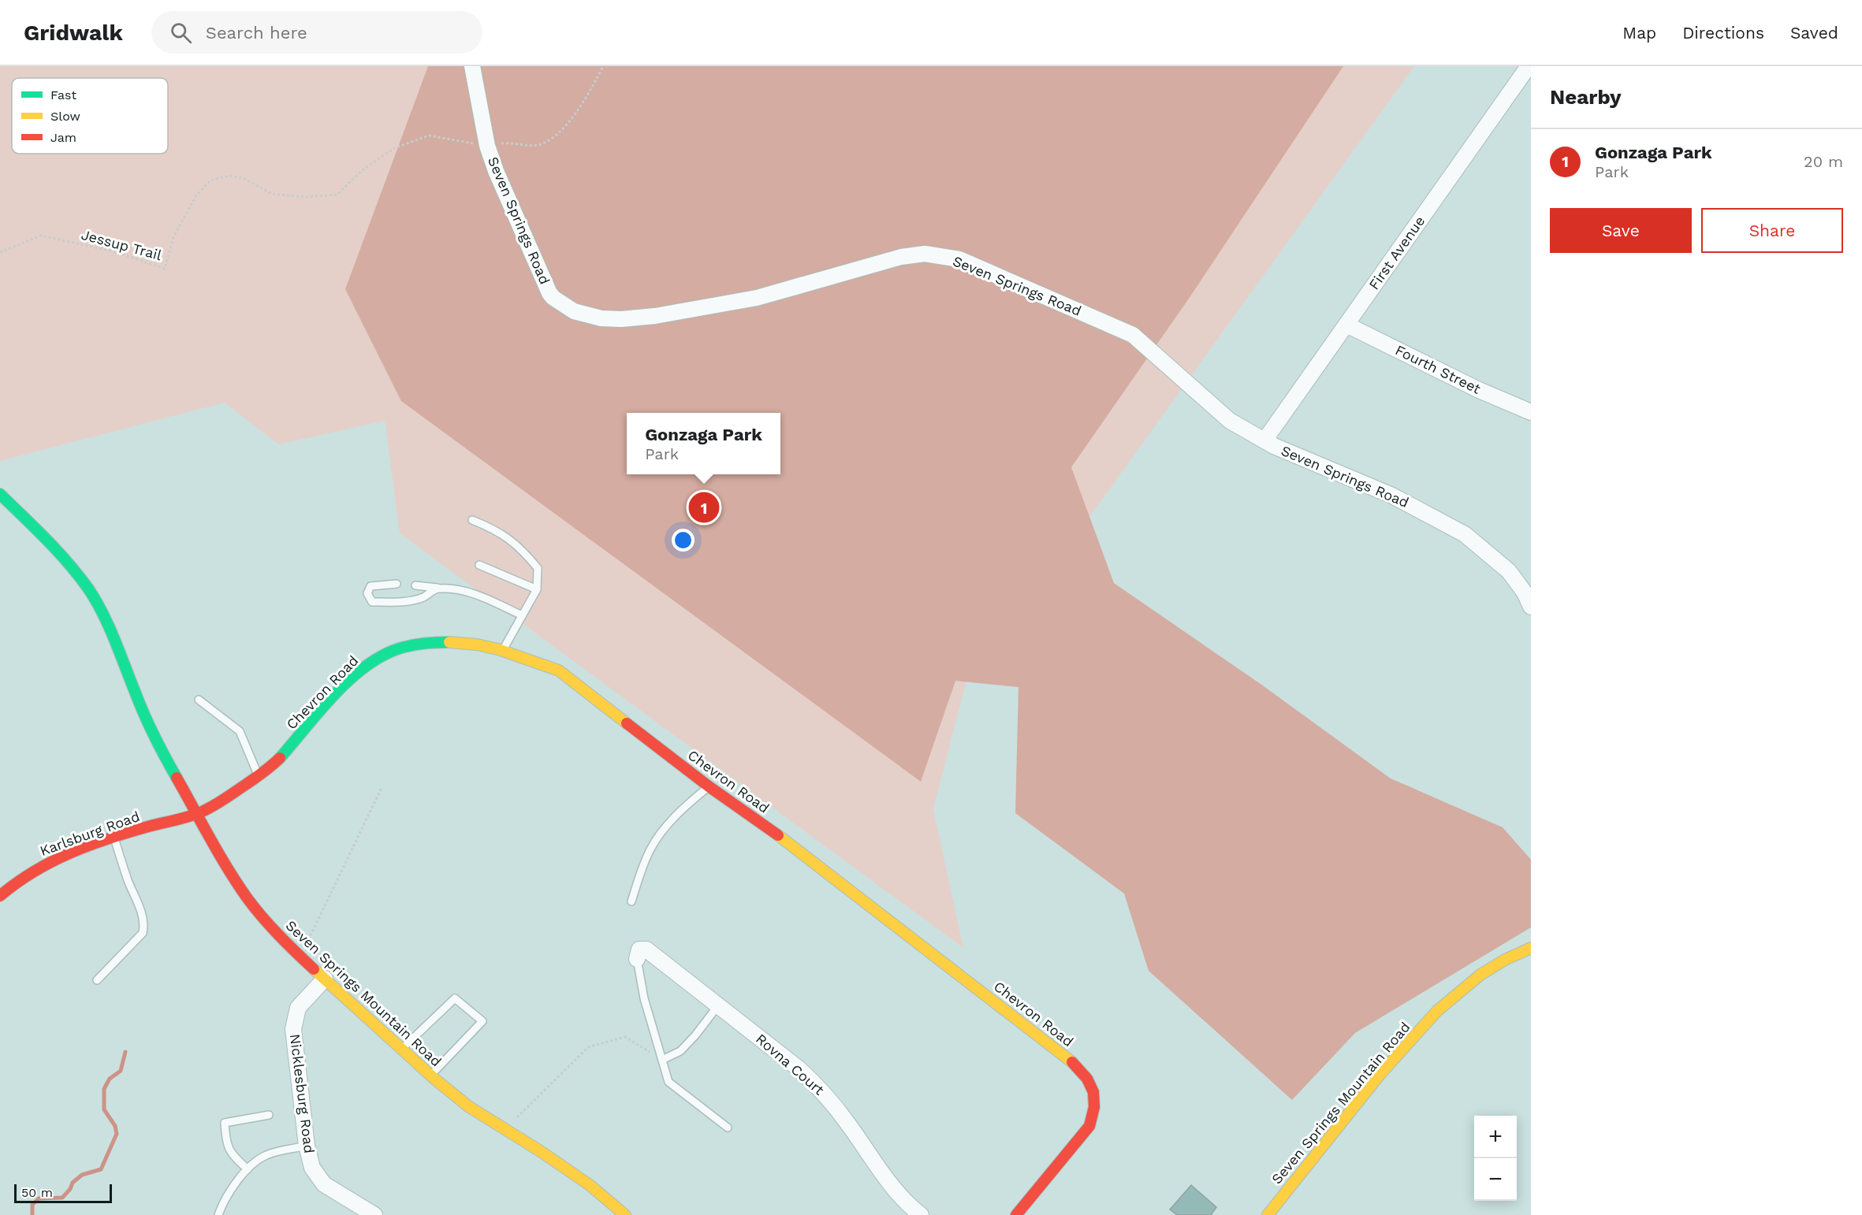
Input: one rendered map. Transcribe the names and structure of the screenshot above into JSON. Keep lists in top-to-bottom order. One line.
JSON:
{"streets":{"street":["Seven Springs Road","First Avenue","Fourth Street","Chevron Road","Karlsburg Road","Seven Springs Mountain Road","Rovna Court","Nicklesburg Road"],"path":["Jessup Trail"]},"crossings":[["Seven Springs Road","Jessup Trail"],["Seven Springs Road","First Avenue"],["First Avenue","Fourth Street"],["Chevron Road","Karlsburg Road"],["Chevron Road","Seven Springs Mountain Road"],["Karlsburg Road","Seven Springs Mountain Road"],["Seven Springs Mountain Road","Nicklesburg Road"]],"legend":["Fast","Slow","Jam"],"scale_bar":"50 m","page":{"header":"Gridwalk","search":"Search here","nav":["Map","Directions","Saved"],"heading":"Nearby","list":[{"mark":"1","name":"Gonzaga Park","note":"Park","value":"20 m"}],"buttons":["Save","Share"],"popup":["Gonzaga Park","Park"],"pins":"1","map_buttons":["+","−"],"scale":"50 m"}}
